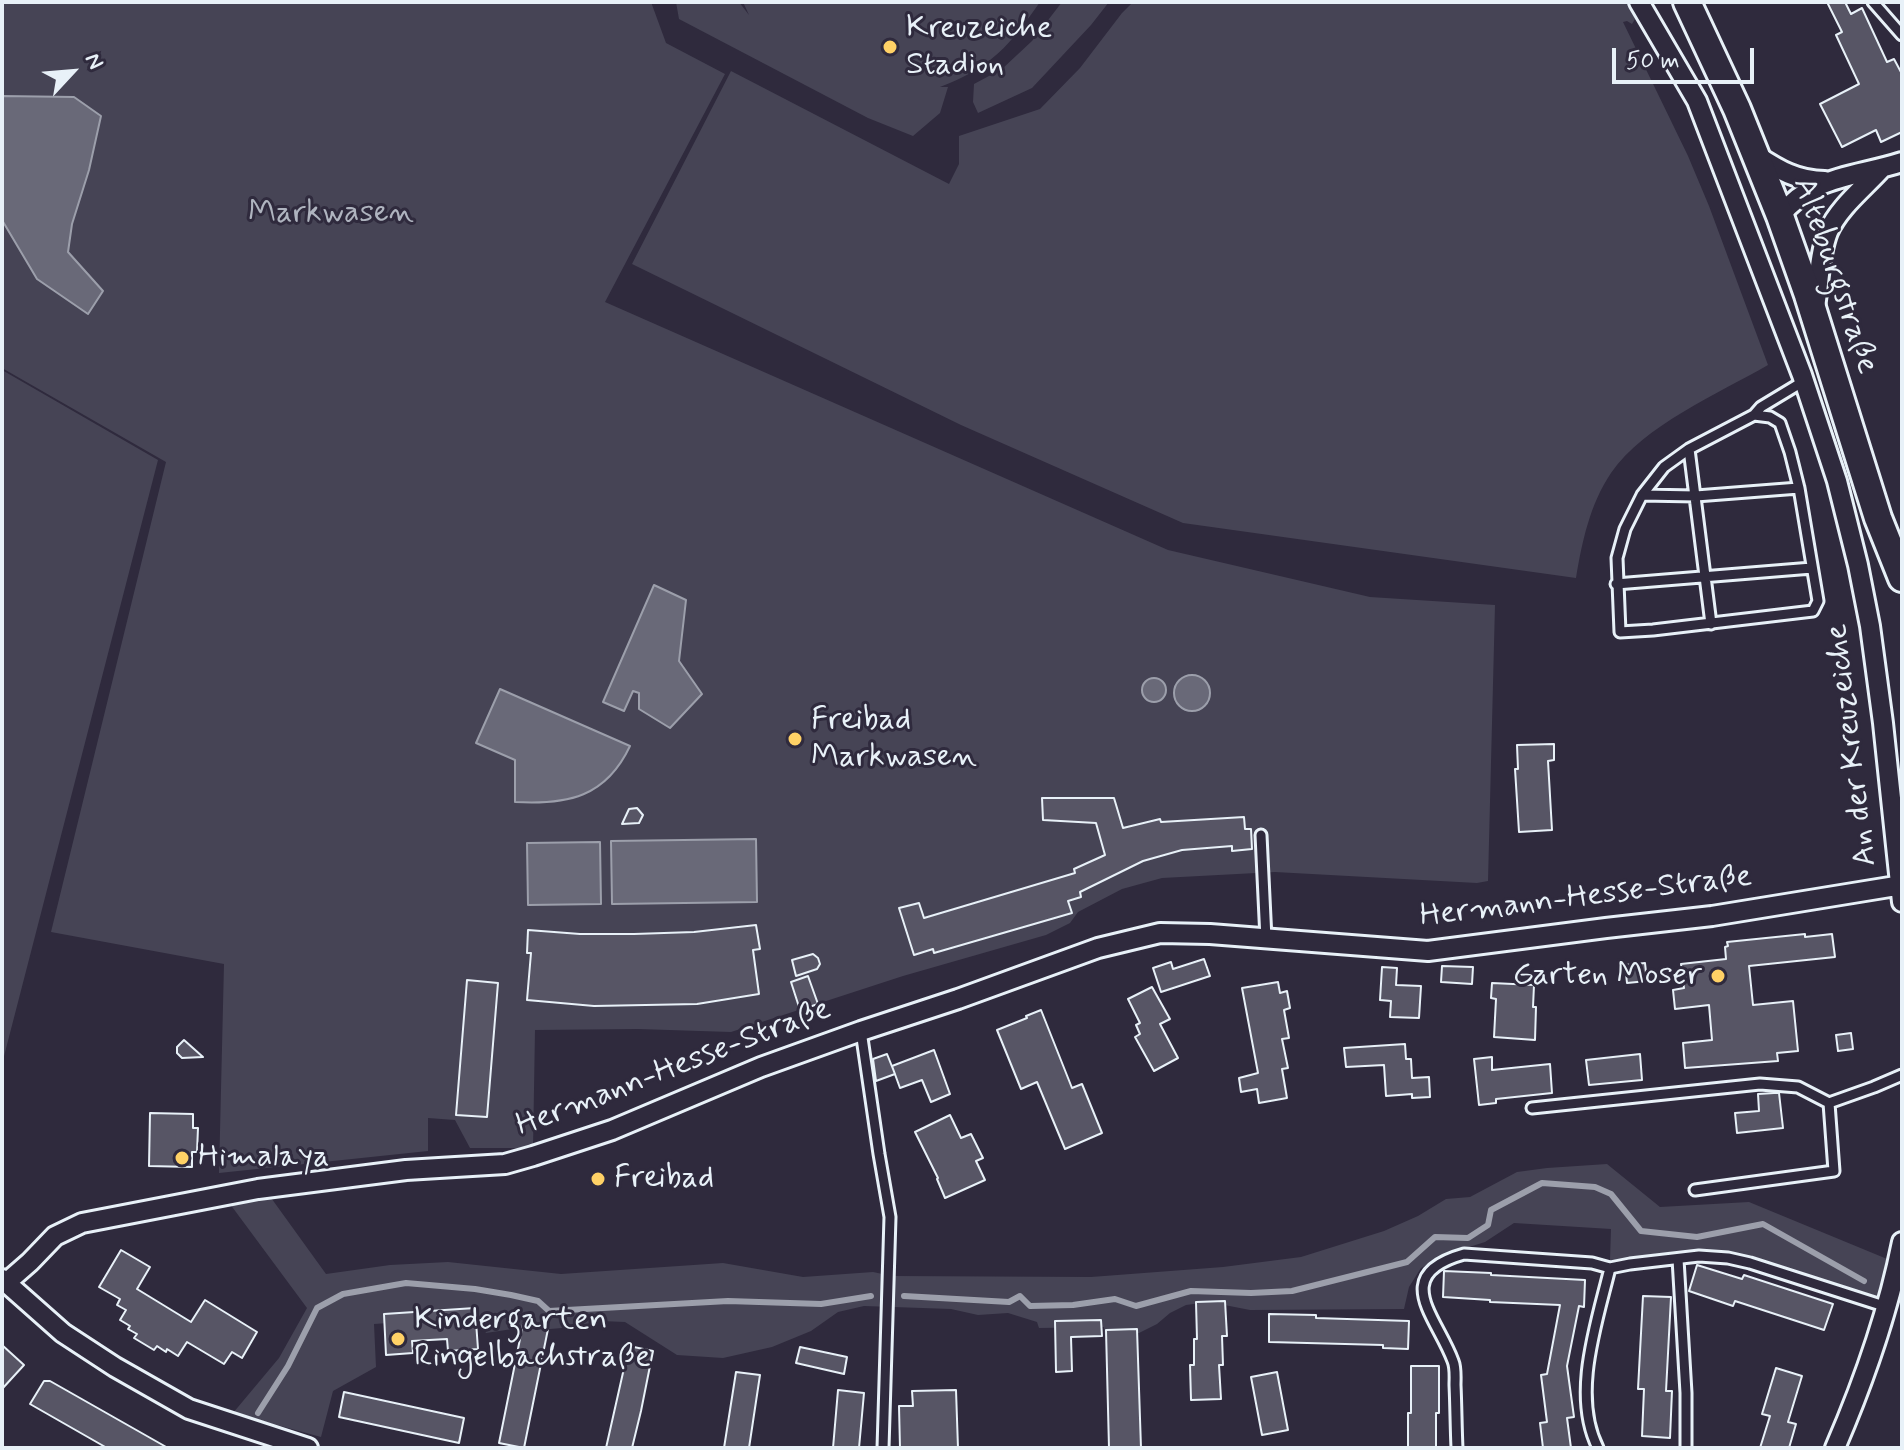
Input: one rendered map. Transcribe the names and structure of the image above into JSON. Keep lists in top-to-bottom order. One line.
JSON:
{"streets":{"main road":["Alteburgstraße"],"street":["An der Kreuzeiche","Hermann-Hesse-Straße"]},"crossings":[["An der Kreuzeiche","Hermann-Hesse-Straße"]],"parks":["Markwasen"],"places":["Kreuzeiche Stadion","Freibad Markwasen","Garten Moser","Himalaya","Freibad","Kindergarten Ringelbachstraße"],"scale_bar":"50 m","north":"top right"}
